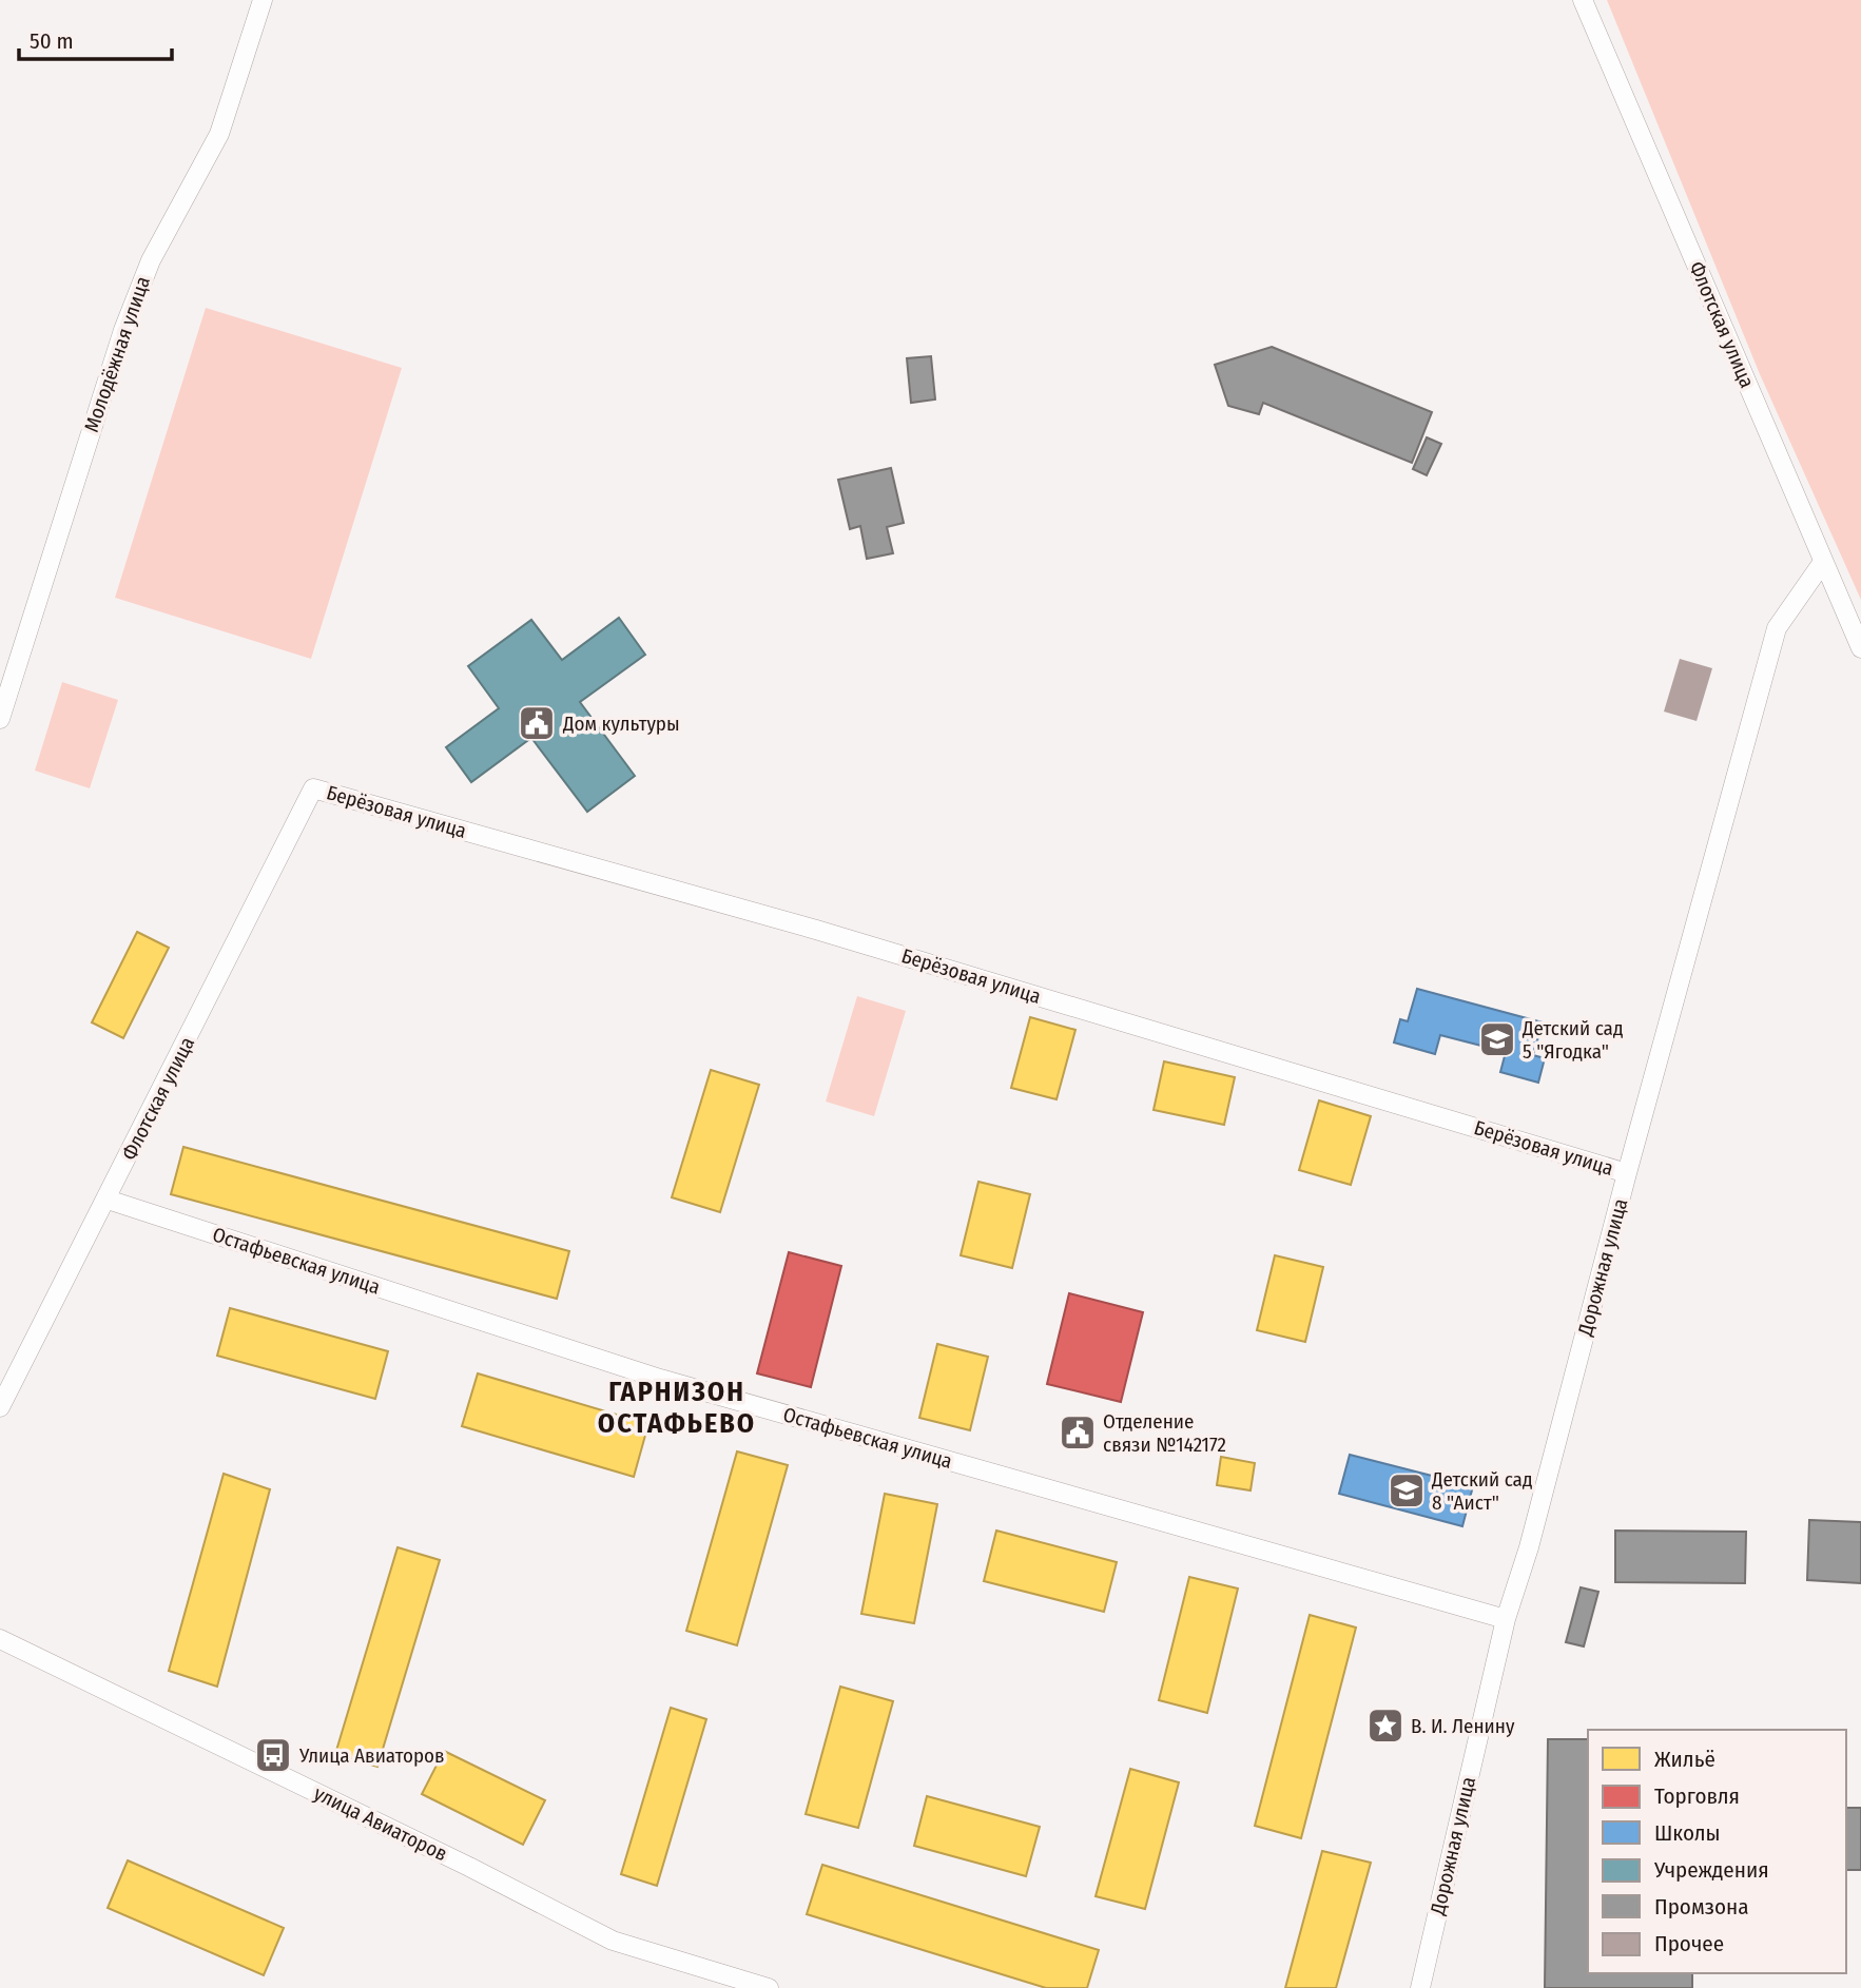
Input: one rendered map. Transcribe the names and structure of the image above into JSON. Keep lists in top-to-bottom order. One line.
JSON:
{"streets":{"street":["Флотская улица","Молодёжная улица","Берёзовая улица","Остафьевская улица","Дорожная улица","улица Авиаторов"]},"crossings":[["Флотская улица","Берёзовая улица"],["Флотская улица","Остафьевская улица"],["Флотская улица","Дорожная улица"],["Берёзовая улица","Дорожная улица"],["Остафьевская улица","Дорожная улица"]],"districts":["ГАРНИЗОН ОСТАФЬЕВО"],"places":{"public building":["Дом культуры","Отделение связи №142172"],"school or university":["Детский сад 5 \"Ягодка\"","Детский сад 8 \"Аист\""],"place":["В. И. Ленину"],"bus stop":["Улица Авиаторов"]},"legend":["Жильё","Торговля","Школы","Учреждения","Промзона","Прочее"],"scale_bar":"50 m"}
